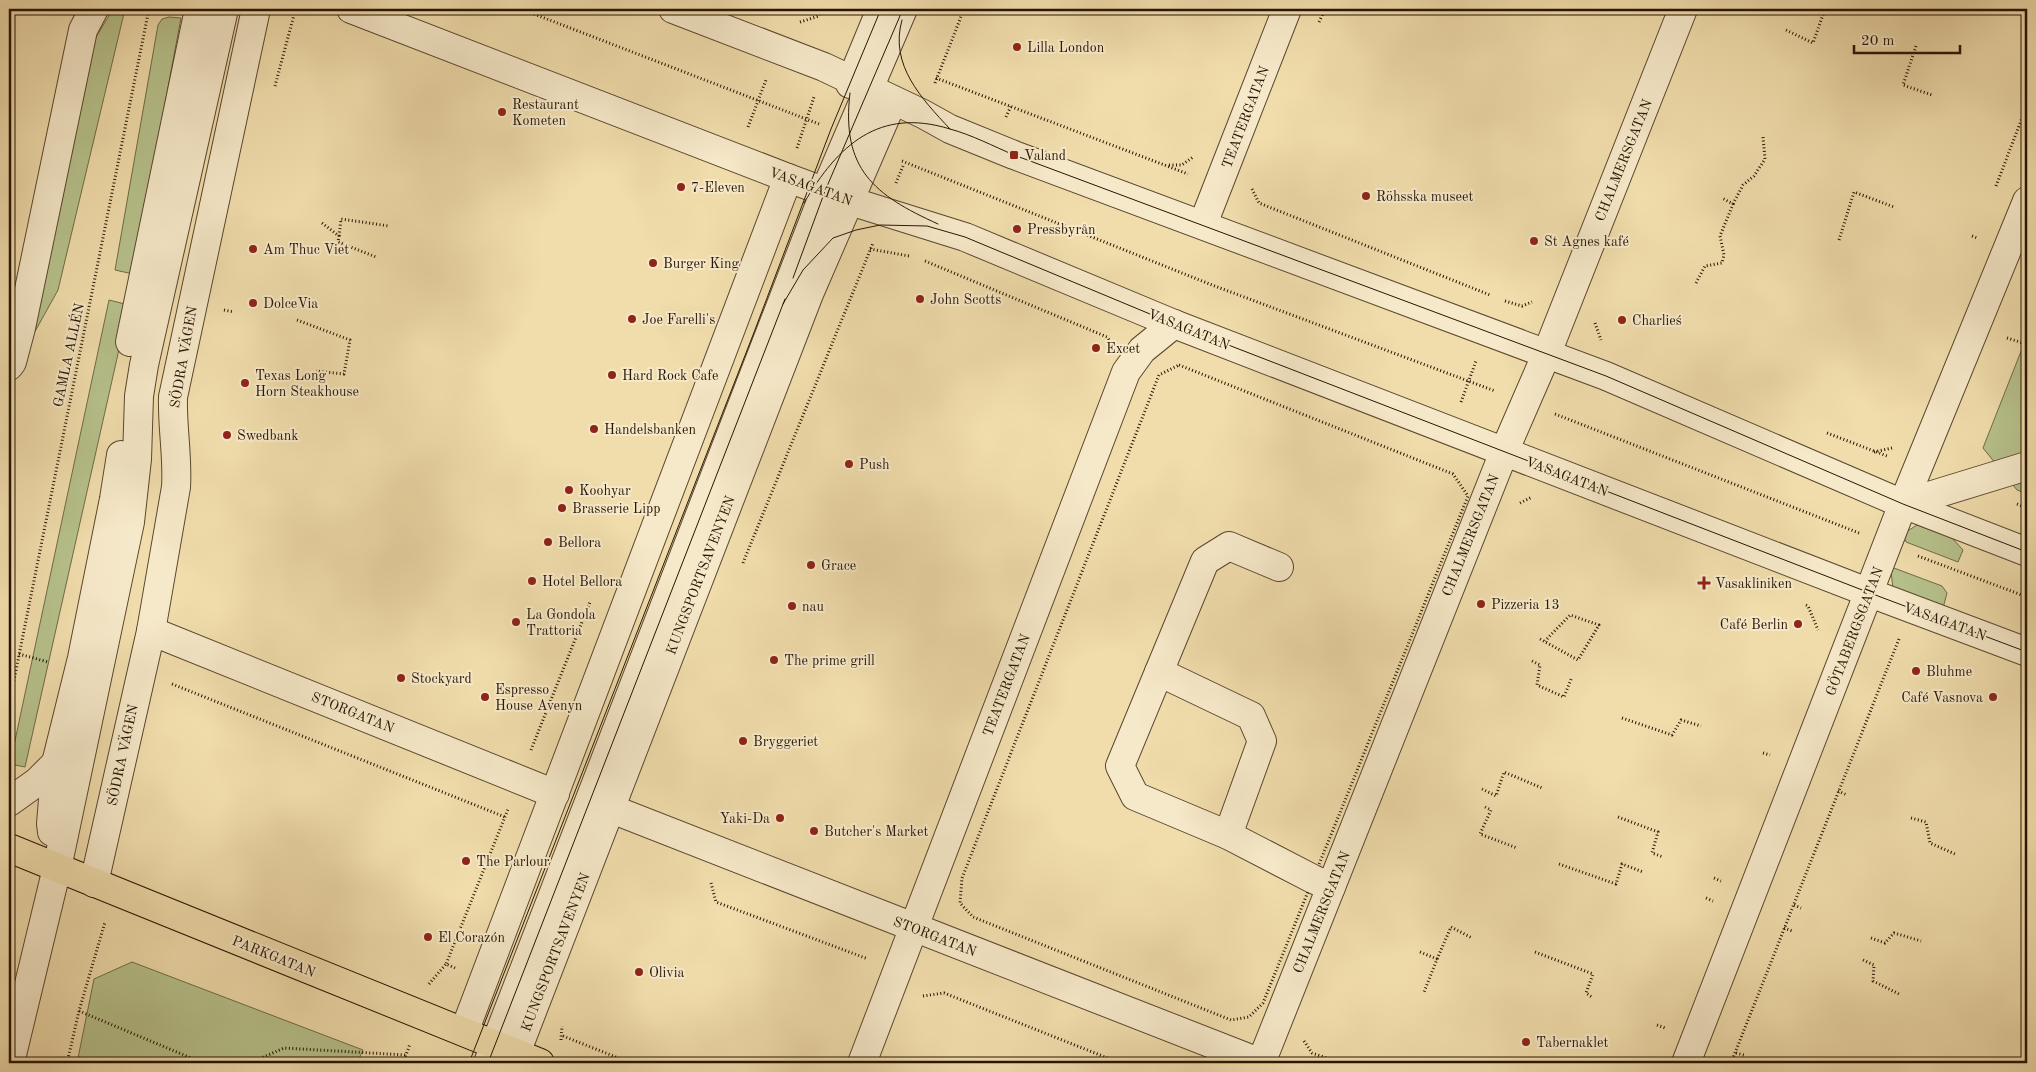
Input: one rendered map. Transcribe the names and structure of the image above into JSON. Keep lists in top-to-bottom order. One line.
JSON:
{"streets":{"main road":["PARKGATAN"],"street":["TEATERGATAN","CHALMERSGATAN","VASAGATAN","SÖDRA VÄGEN","KUNGSPORTSAVENYEN","GÖTABERGSGATAN","STORGATAN"],"path":["GAMLA ALLÉN"]},"crossings":[["TEATERGATAN","VASAGATAN"],["TEATERGATAN","STORGATAN"],["CHALMERSGATAN","VASAGATAN"],["CHALMERSGATAN","STORGATAN"],["VASAGATAN","KUNGSPORTSAVENYEN"],["VASAGATAN","GÖTABERGSGATAN"],["SÖDRA VÄGEN","STORGATAN"],["SÖDRA VÄGEN","PARKGATAN"],["KUNGSPORTSAVENYEN","STORGATAN"],["KUNGSPORTSAVENYEN","PARKGATAN"]],"places":{"other":["Lilla London","Restaurant Kometen","7-Eleven","Röhsska museet","Pressbyrån","St Agnes kafé","Am Thuc Viet","Burger King","John Scotts","DolceVia","Joe Farelli's","Charlieś","Excet","Hard Rock Cafe","Texas Long Horn Steakhouse","Handelsbanken","Swedbank","Push","Koohyar","Brasserie Lipp","Bellora","Grace","Hotel Bellora","Pizzeria 13","nau","La Gondola Trattoria","Café Berlin","The prime grill","Bluhme","Stockyard","Espresso House Avenyn","Café Vasnova","Bryggeriet","Yaki-Da","Butcher's Market","The Parlour","El Corazón","Olivia","Tabernaklet"],"transit":["Valand"],"health":["Vasakliniken"]},"scale_bar":"20 m"}
